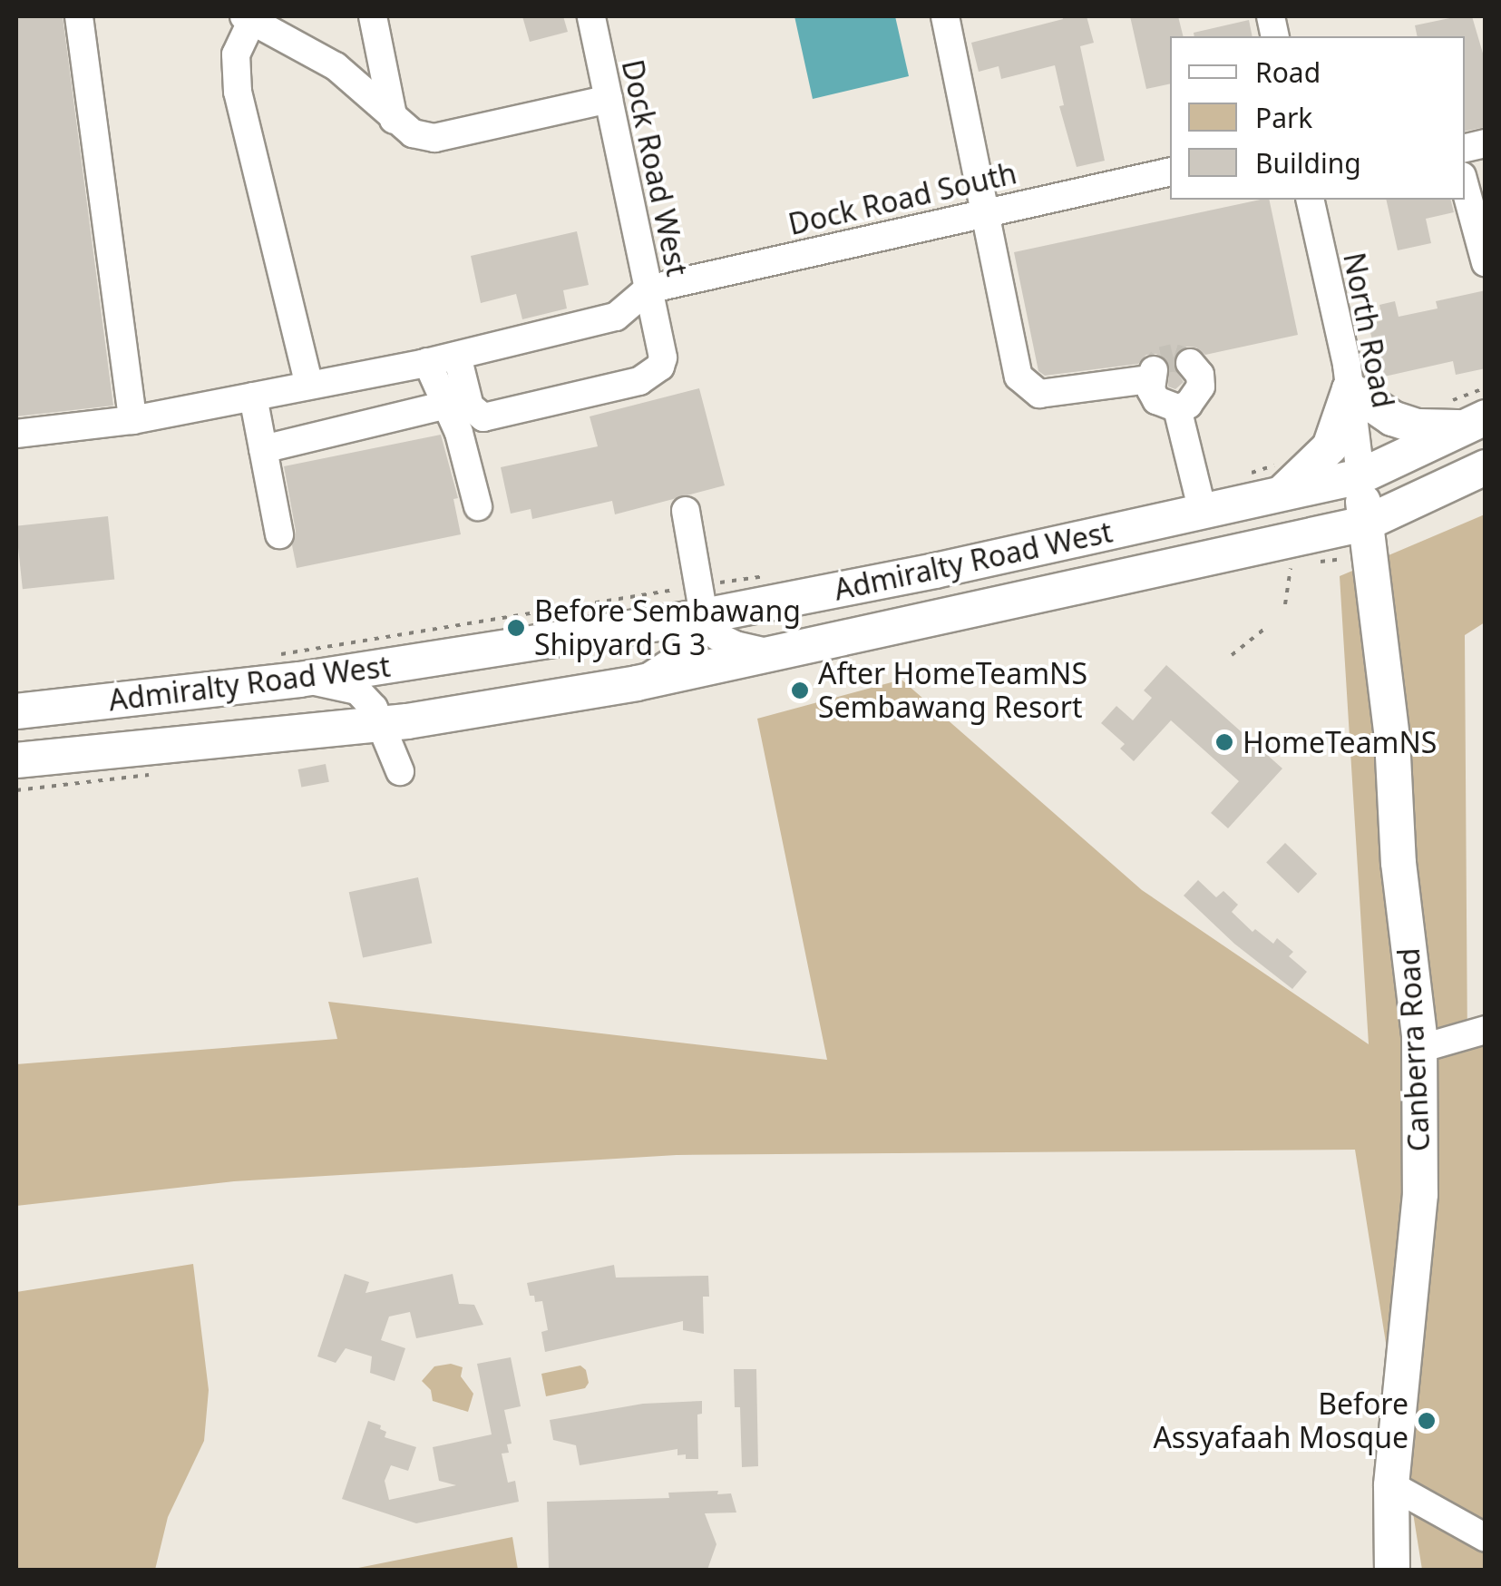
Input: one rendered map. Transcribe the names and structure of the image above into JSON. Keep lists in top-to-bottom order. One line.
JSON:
{"streets":{"main road":["Admiralty Road West","Canberra Road"],"street":["Dock Road West","Dock Road South","North Road"]},"crossings":[["Dock Road West","Dock Road South"],["North Road","Admiralty Road West"],["North Road","Canberra Road"],["Admiralty Road West","Canberra Road"]],"places":["Before Sembawang Shipyard G 3","After HomeTeamNS Sembawang Resort","HomeTeamNS","Before Assyafaah Mosque"],"legend":["Road","Park","Building"]}
